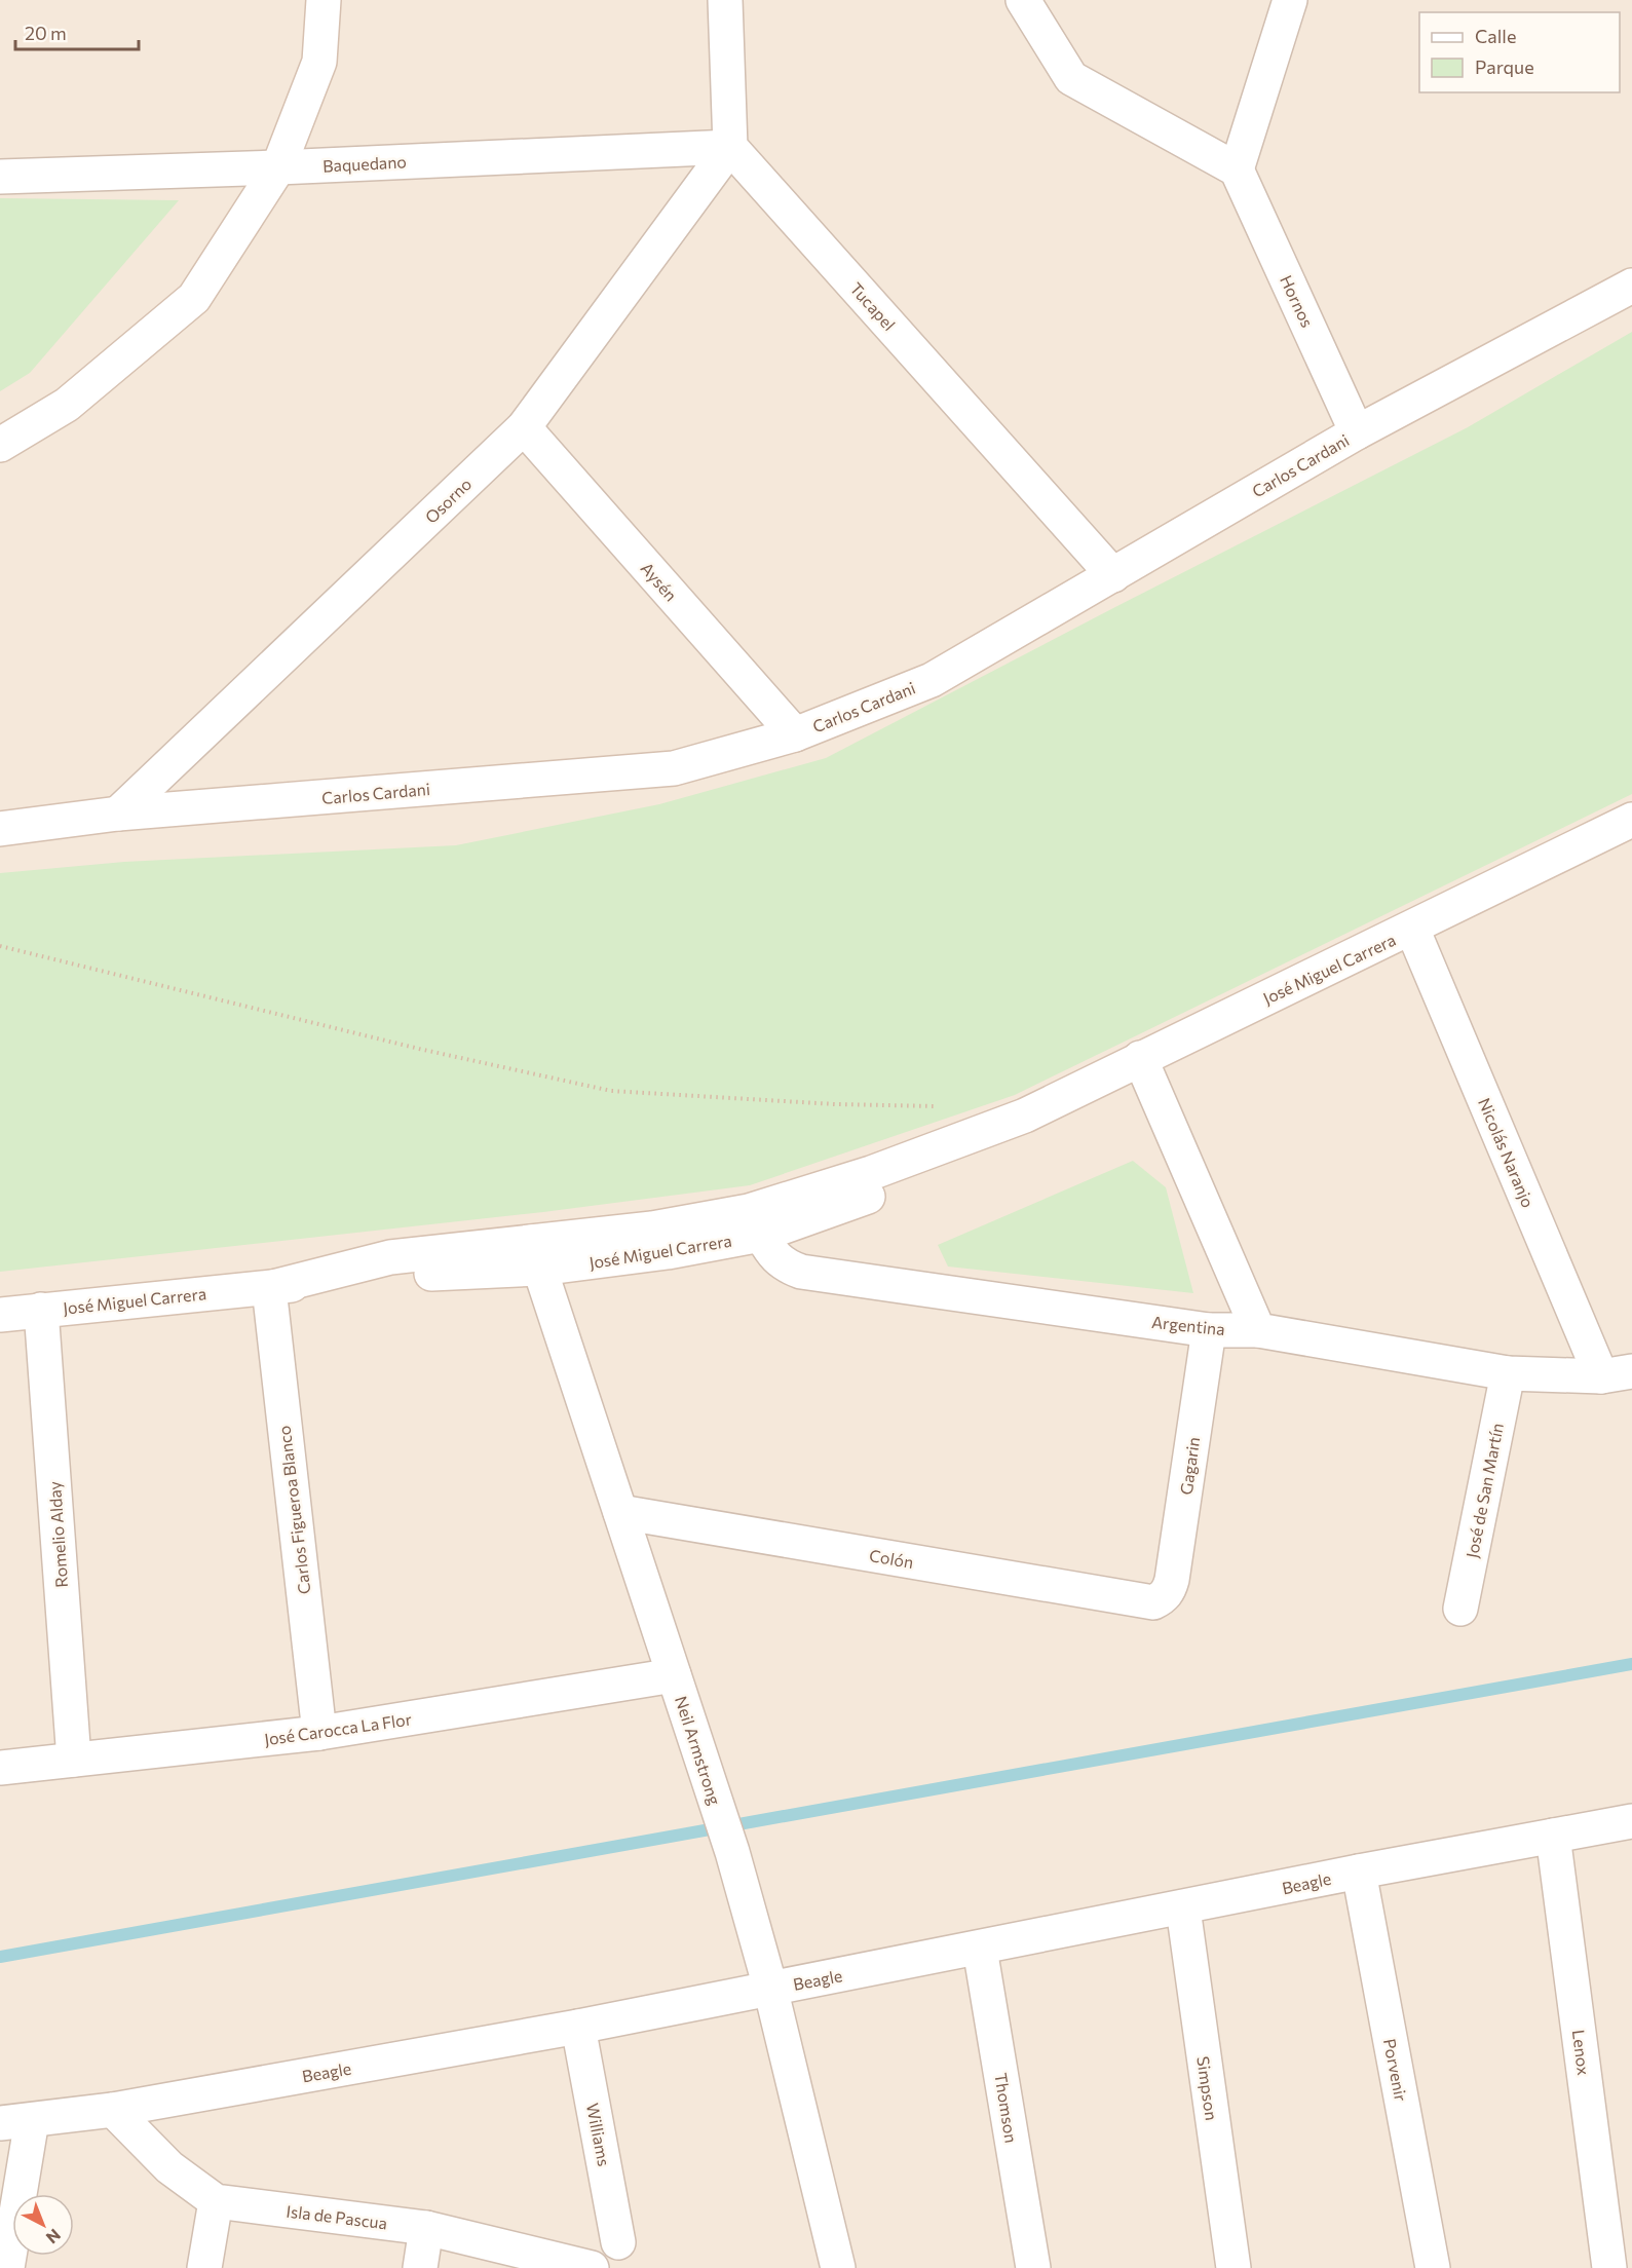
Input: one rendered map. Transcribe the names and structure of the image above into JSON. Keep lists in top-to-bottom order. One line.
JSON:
{"streets":{"street":["Baquedano","Hornos","Tucapel","Carlos Cardani","Osorno","Aysén","José Miguel Carrera","Nicolás Naranjo","Argentina","Gagarin","José de San Martín","Carlos Figueroa Blanco","Romelio Alday","Colón","José Carocca La Flor","Neil Armstrong","Beagle","Lenox","Porvenir","Simpson","Thomson","Williams","Isla de Pascua"]},"crossings":[["Baquedano","Tucapel"],["Baquedano","Osorno"],["Hornos","Carlos Cardani"],["Tucapel","Carlos Cardani"],["Tucapel","Osorno"],["Carlos Cardani","Osorno"],["Carlos Cardani","Aysén"],["Osorno","Aysén"],["José Miguel Carrera","Nicolás Naranjo"],["José Miguel Carrera","Argentina"],["José Miguel Carrera","Carlos Figueroa Blanco"],["José Miguel Carrera","Romelio Alday"],["José Miguel Carrera","Neil Armstrong"],["Nicolás Naranjo","Argentina"],["Argentina","Gagarin"],["Argentina","José de San Martín"],["Gagarin","Colón"],["Carlos Figueroa Blanco","José Carocca La Flor"],["Romelio Alday","José Carocca La Flor"],["Colón","Neil Armstrong"],["José Carocca La Flor","Neil Armstrong"],["Neil Armstrong","Beagle"],["Beagle","Lenox"],["Beagle","Porvenir"],["Beagle","Simpson"],["Beagle","Thomson"],["Beagle","Williams"]],"legend":["Calle","Parque"],"scale_bar":"20 m","north":"bottom right"}
